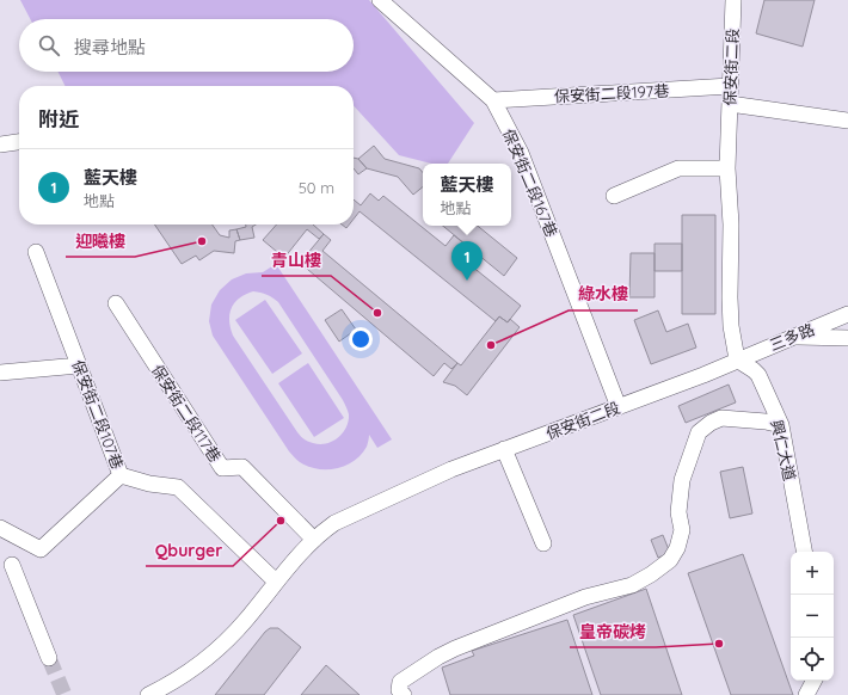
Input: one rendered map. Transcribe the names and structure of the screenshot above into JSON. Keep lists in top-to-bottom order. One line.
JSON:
{"streets":{"street":["保安街二段","保安街二段197巷","保安街二段167巷","三多路","保安街二段117巷","保安街二段107巷","興仁大道"]},"crossings":[["保安街二段","保安街二段197巷"],["保安街二段","保安街二段167巷"],["保安街二段","三多路"],["保安街二段","保安街二段117巷"],["保安街二段","保安街二段107巷"],["保安街二段","興仁大道"],["保安街二段197巷","保安街二段167巷"],["三多路","興仁大道"]],"places":["迎曦樓","青山樓","綠水樓","Qburger","皇帝碳烤"],"page":{"search":"搜尋地點","heading":"附近","list":[{"mark":"1","name":"藍天樓","note":"地點","value":"50 m"}],"popup":["藍天樓","地點"],"pins":"1","map_buttons":["+","−"]}}
